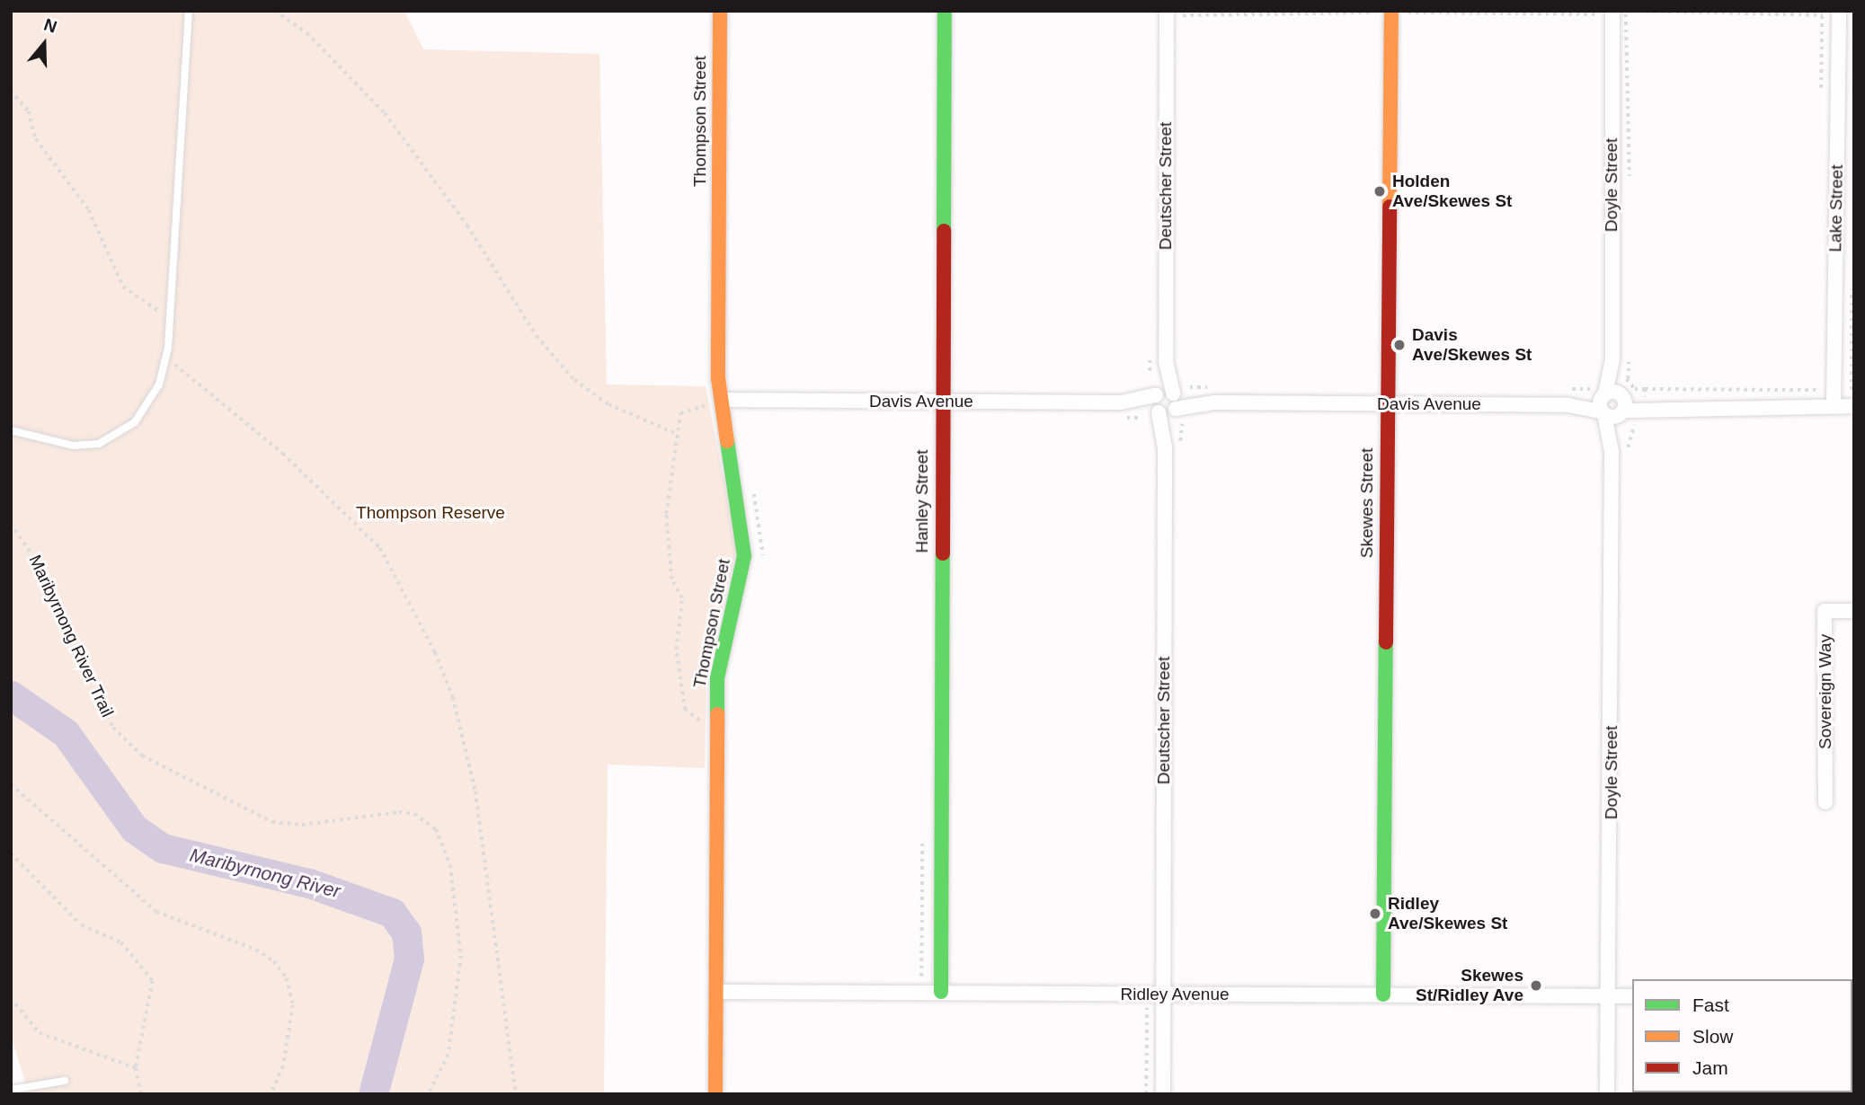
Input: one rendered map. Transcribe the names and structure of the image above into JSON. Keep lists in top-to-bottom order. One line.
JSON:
{"streets":{"street":["Thompson Street","Doyle Street","Deutscher Street","Lake Street","Davis Avenue","Hanley Street","Skewes Street","Sovereign Way","Ridley Avenue"],"path":["Maribyrnong River Trail"]},"crossings":[["Thompson Street","Davis Avenue"],["Thompson Street","Ridley Avenue"],["Doyle Street","Davis Avenue"],["Doyle Street","Ridley Avenue"],["Deutscher Street","Davis Avenue"],["Deutscher Street","Ridley Avenue"],["Davis Avenue","Hanley Street"],["Davis Avenue","Skewes Street"],["Hanley Street","Ridley Avenue"],["Skewes Street","Ridley Avenue"]],"water":["Maribyrnong River"],"parks":["Thompson Reserve"],"places":["Holden Ave/Skewes St","Davis Ave/Skewes St","Ridley Ave/Skewes St","Skewes St/Ridley Ave"],"legend":["Fast","Slow","Jam"],"north":"top"}
